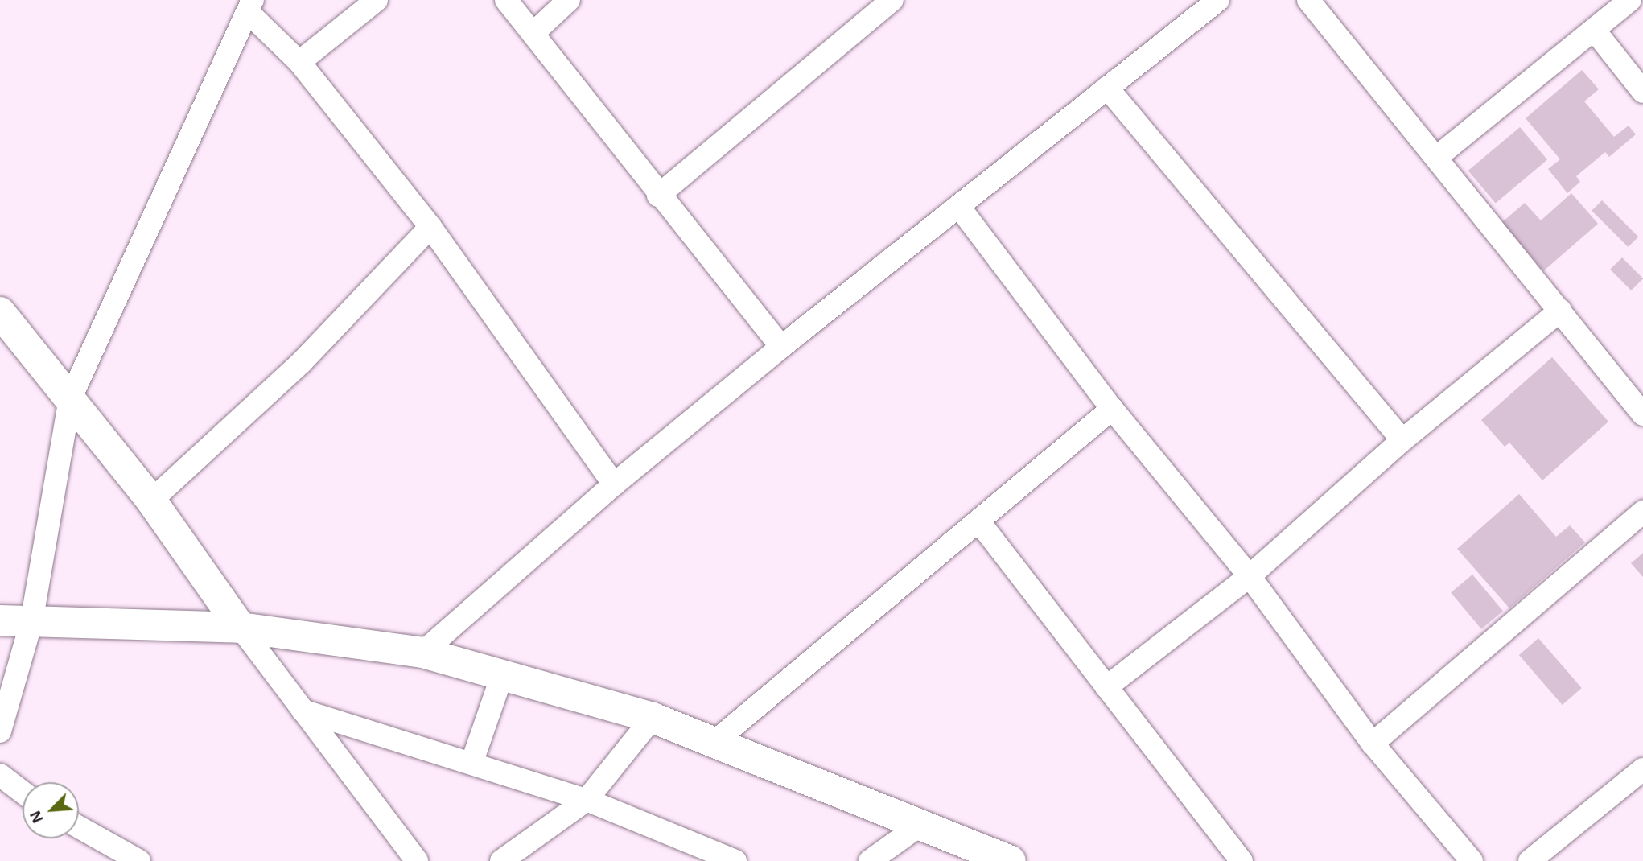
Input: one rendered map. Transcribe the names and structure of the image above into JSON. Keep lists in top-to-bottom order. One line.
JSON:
{"north":"bottom left"}
